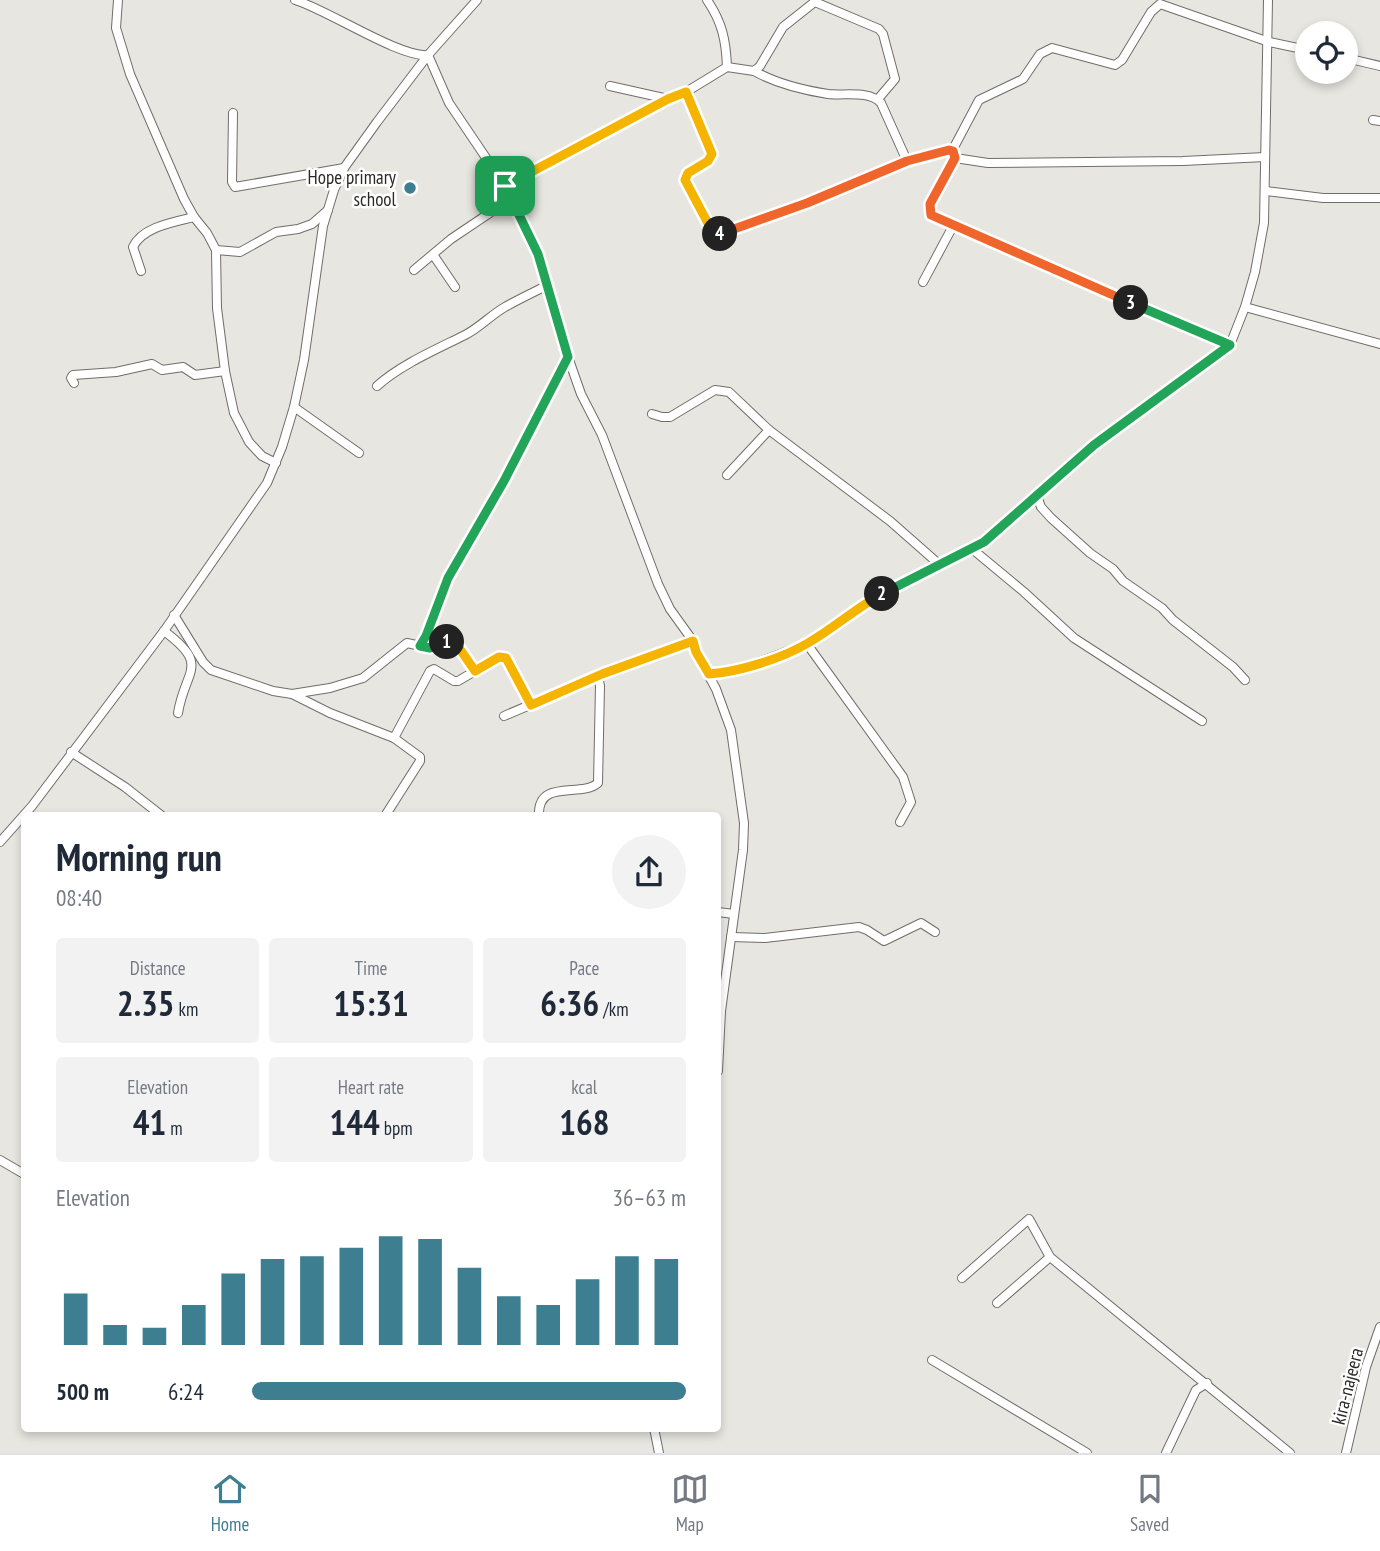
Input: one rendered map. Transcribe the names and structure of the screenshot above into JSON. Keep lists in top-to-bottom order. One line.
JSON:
{"streets":{"street":["kira-najeera"]},"places":["Hope primary school"],"page":{"pins":["4","3","2","1"],"heading":["Morning run","08:40"],"stats":[["Distance","2.35 km"],["Time","15:31"],["Pace","6:36 /km"],["Elevation","41 m"],["Heart rate","144 bpm"],["kcal","168"]],"chart":["Elevation","36–63 m"],"list":[{"name":"500 m","note":"6:24"}],"tabs":["Home","Map","Saved"]}}
